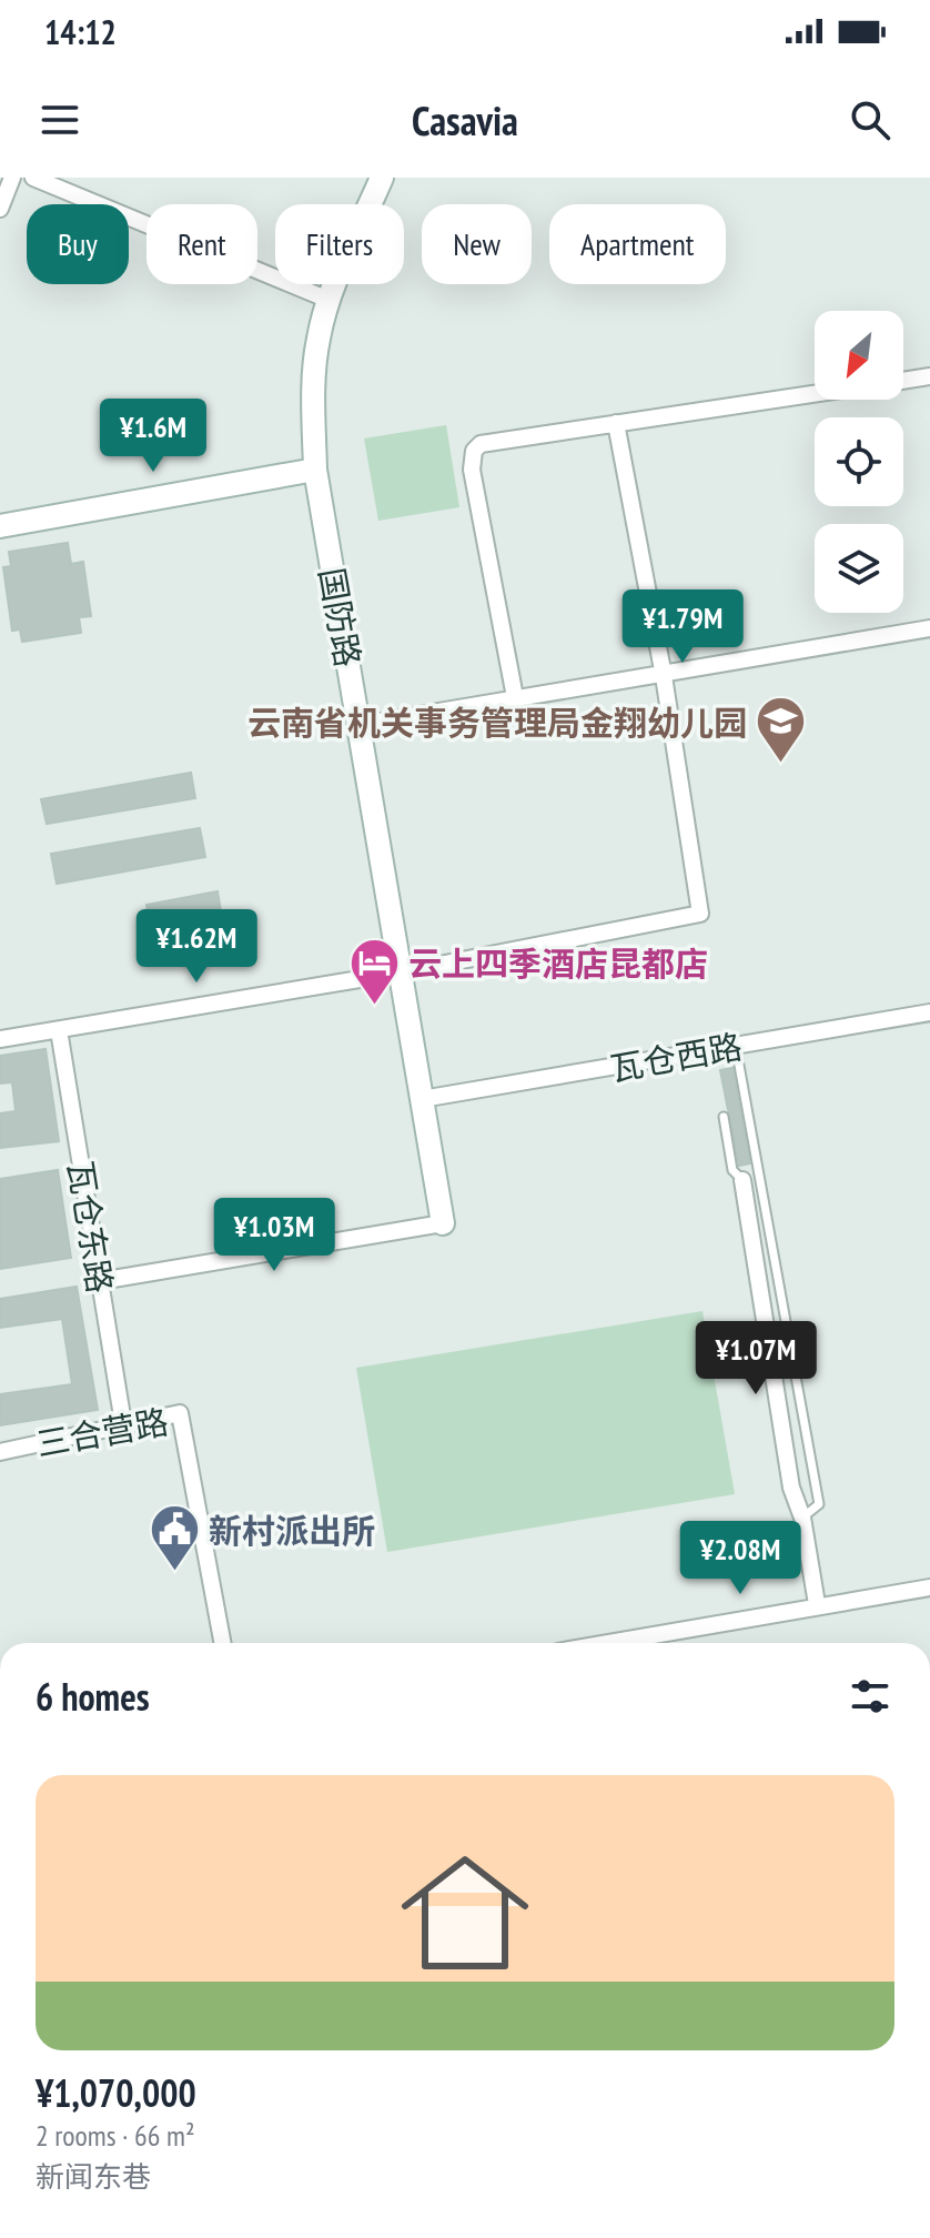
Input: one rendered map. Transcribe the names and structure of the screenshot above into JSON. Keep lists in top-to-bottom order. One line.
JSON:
{"streets":{"street":["国防路","瓦仓西路","瓦仓东路","三合营路"]},"crossings":[["国防路","瓦仓西路"],["瓦仓东路","三合营路"]],"places":{"school or university":["云南省机关事务管理局金翔幼儿园"],"hotel":["云上四季酒店昆都店"],"public building":["新村派出所"]},"north":"bottom left","page":{"status":"14:12","header":"Casavia","chip":["Buy","Rent","Filters","New","Apartment"],"price":["¥1.6M","¥1.79M","¥1.62M","¥1.03M","¥1.07M","¥2.08M"],"heading":"6 homes","list":[{"name":"¥1,070,000","note":"2 rooms · 66 m² · 新闻东巷"}]}}
